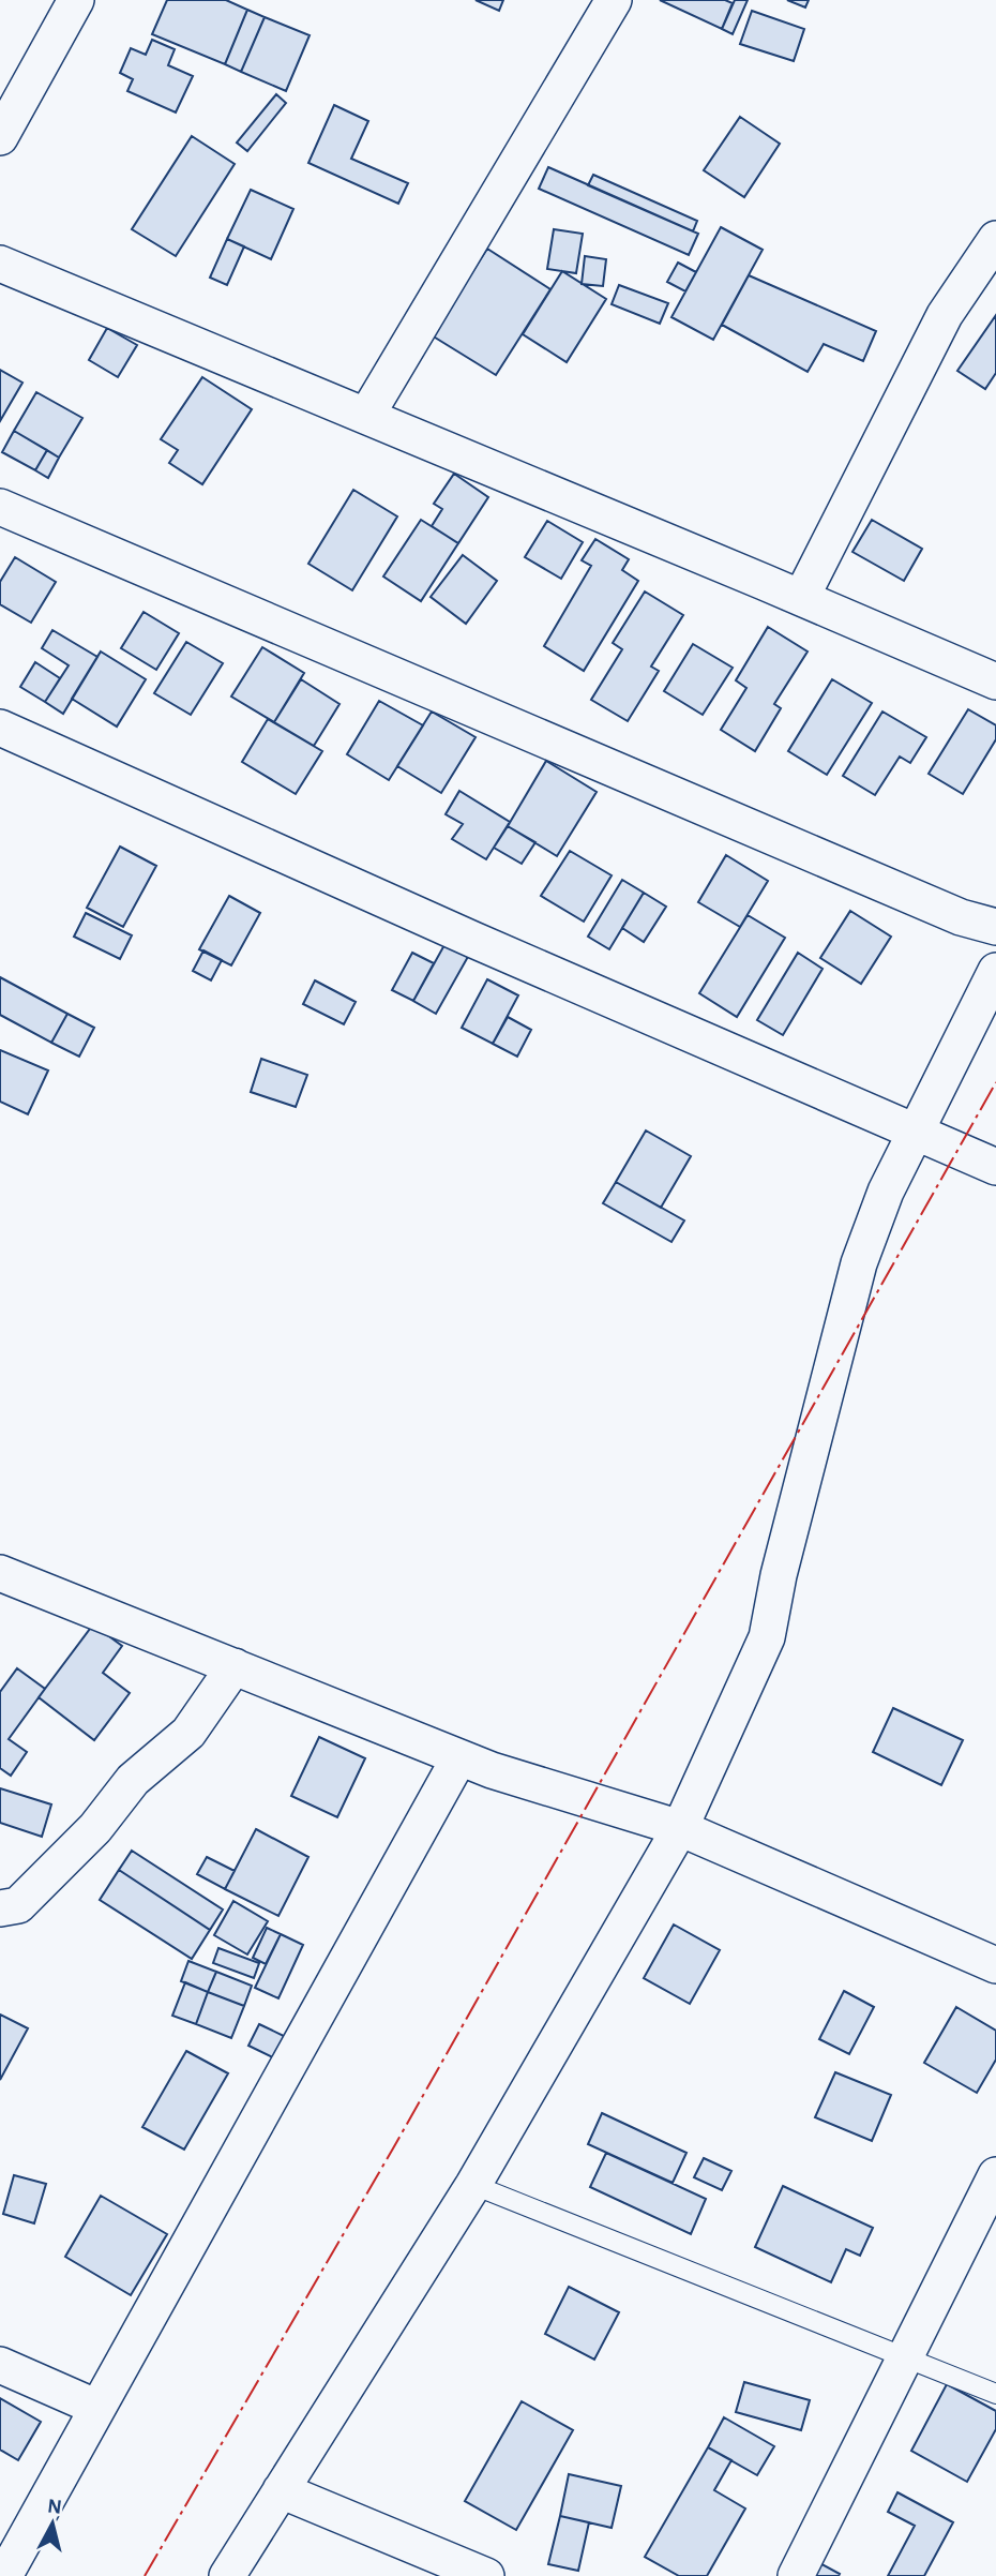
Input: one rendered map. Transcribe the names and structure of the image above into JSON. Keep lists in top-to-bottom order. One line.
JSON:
{"north":"top"}
